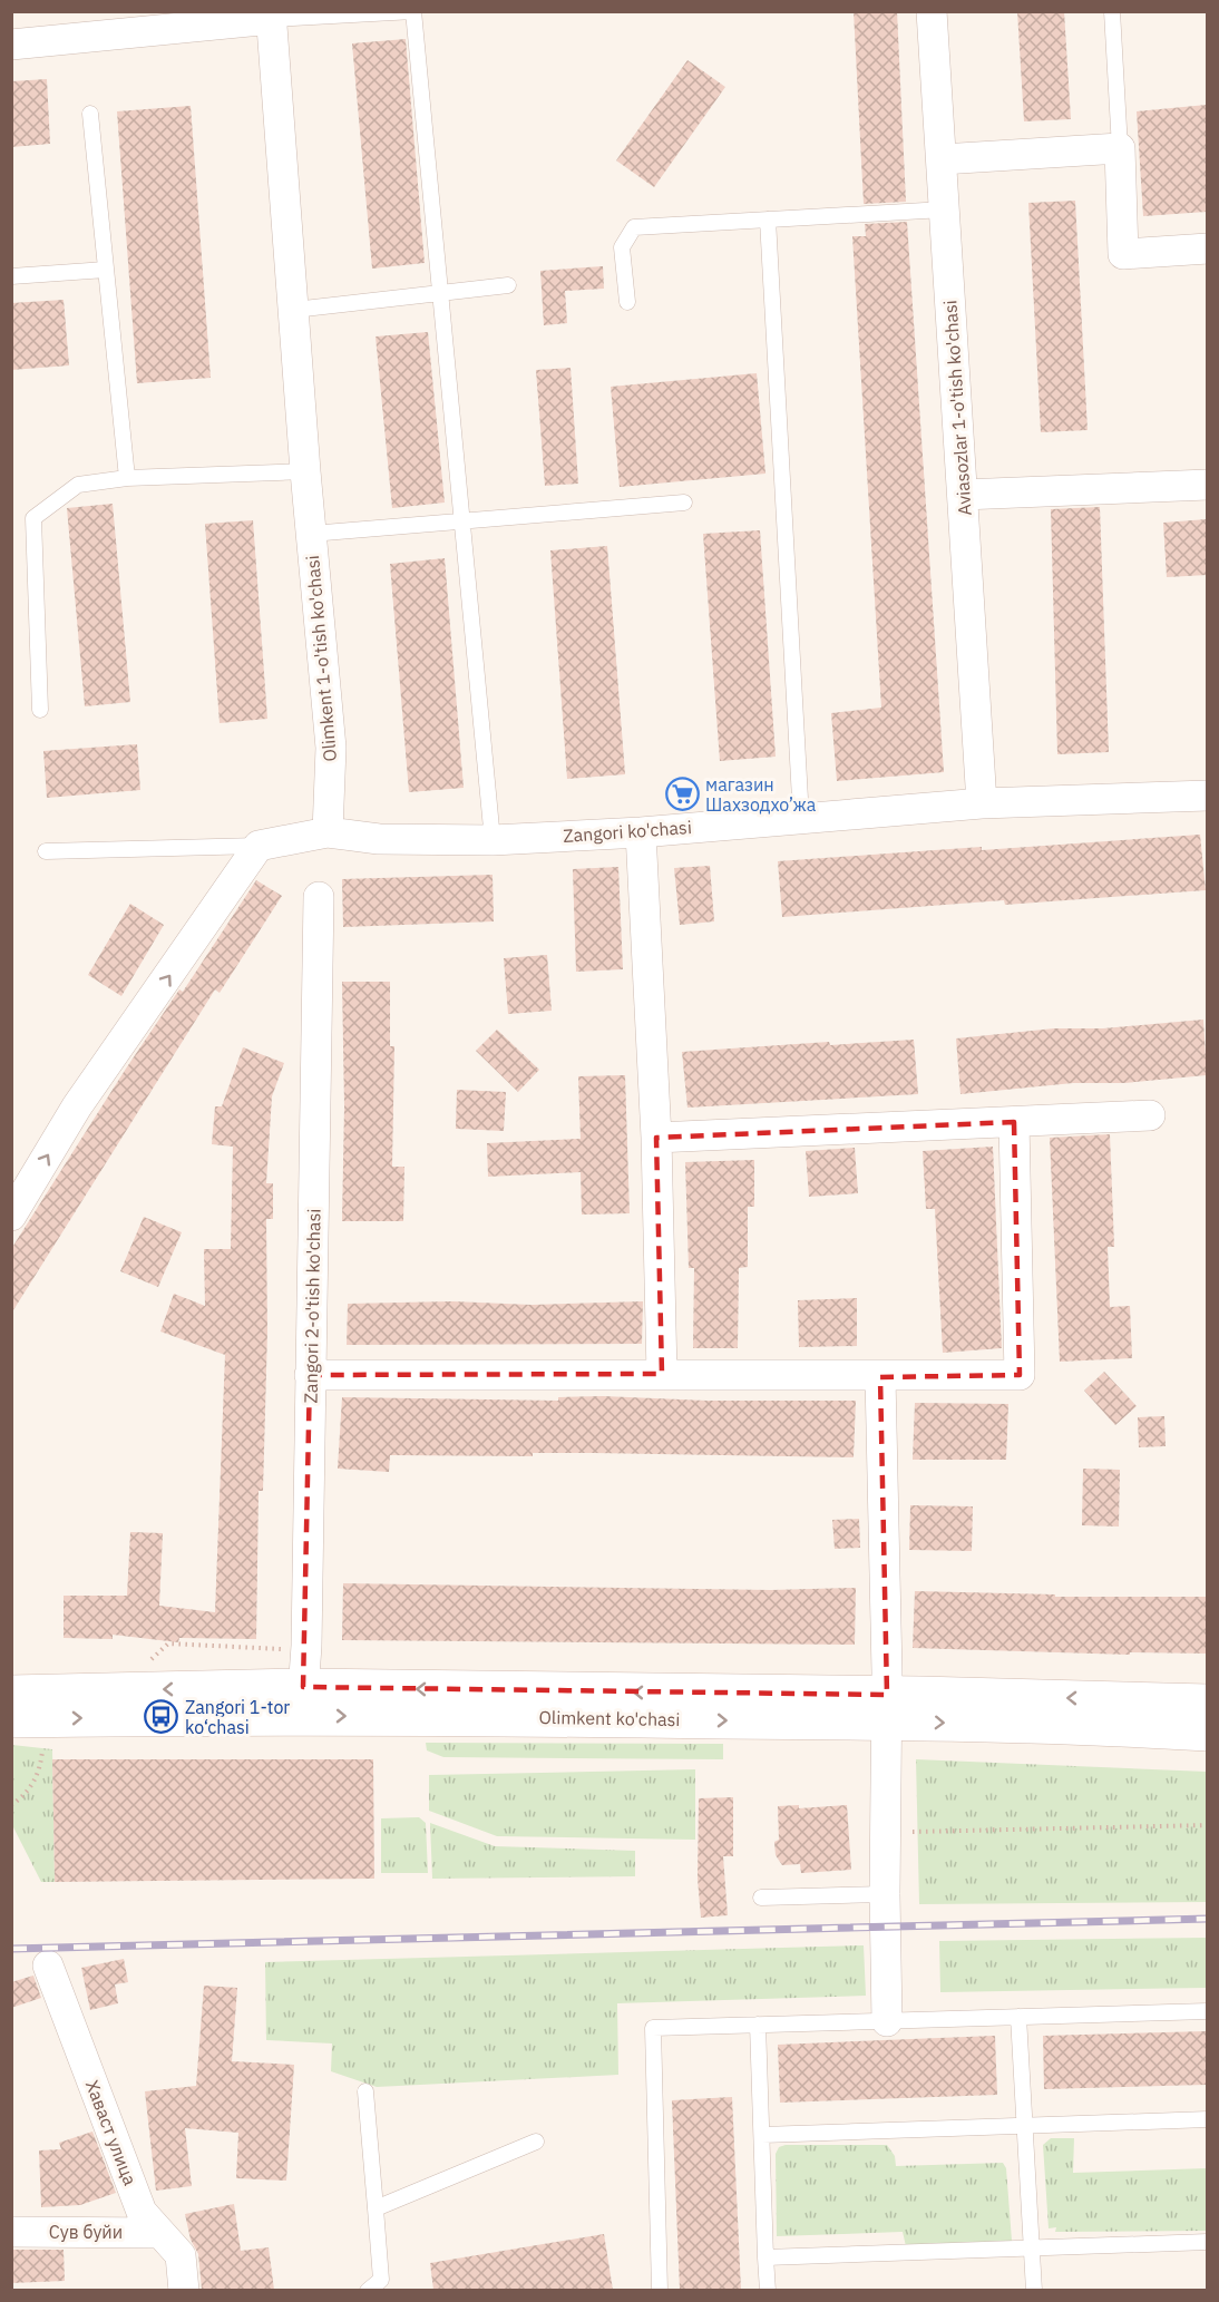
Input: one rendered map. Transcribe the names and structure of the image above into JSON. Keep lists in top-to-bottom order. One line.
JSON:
{"streets":{"main road":["Olimkent ko'chasi"],"street":["Aviasozlar 1-o'tish ko'chasi","Olimkent 1-o'tish ko'chasi","Zangori ko'chasi","Zangori 2-o'tish ko'chasi","Хаваст улица","Сув буйи"]},"crossings":[["Aviasozlar 1-o'tish ko'chasi","Zangori ko'chasi"],["Olimkent 1-o'tish ko'chasi","Zangori ko'chasi"],["Zangori 2-o'tish ko'chasi","Olimkent ko'chasi"],["Хаваст улица","Сув буйи"]],"places":{"supermarket":["магазин Шахзодхо’жа"],"bus stop":["Zangori 1-tor ko‘chasi"]}}
